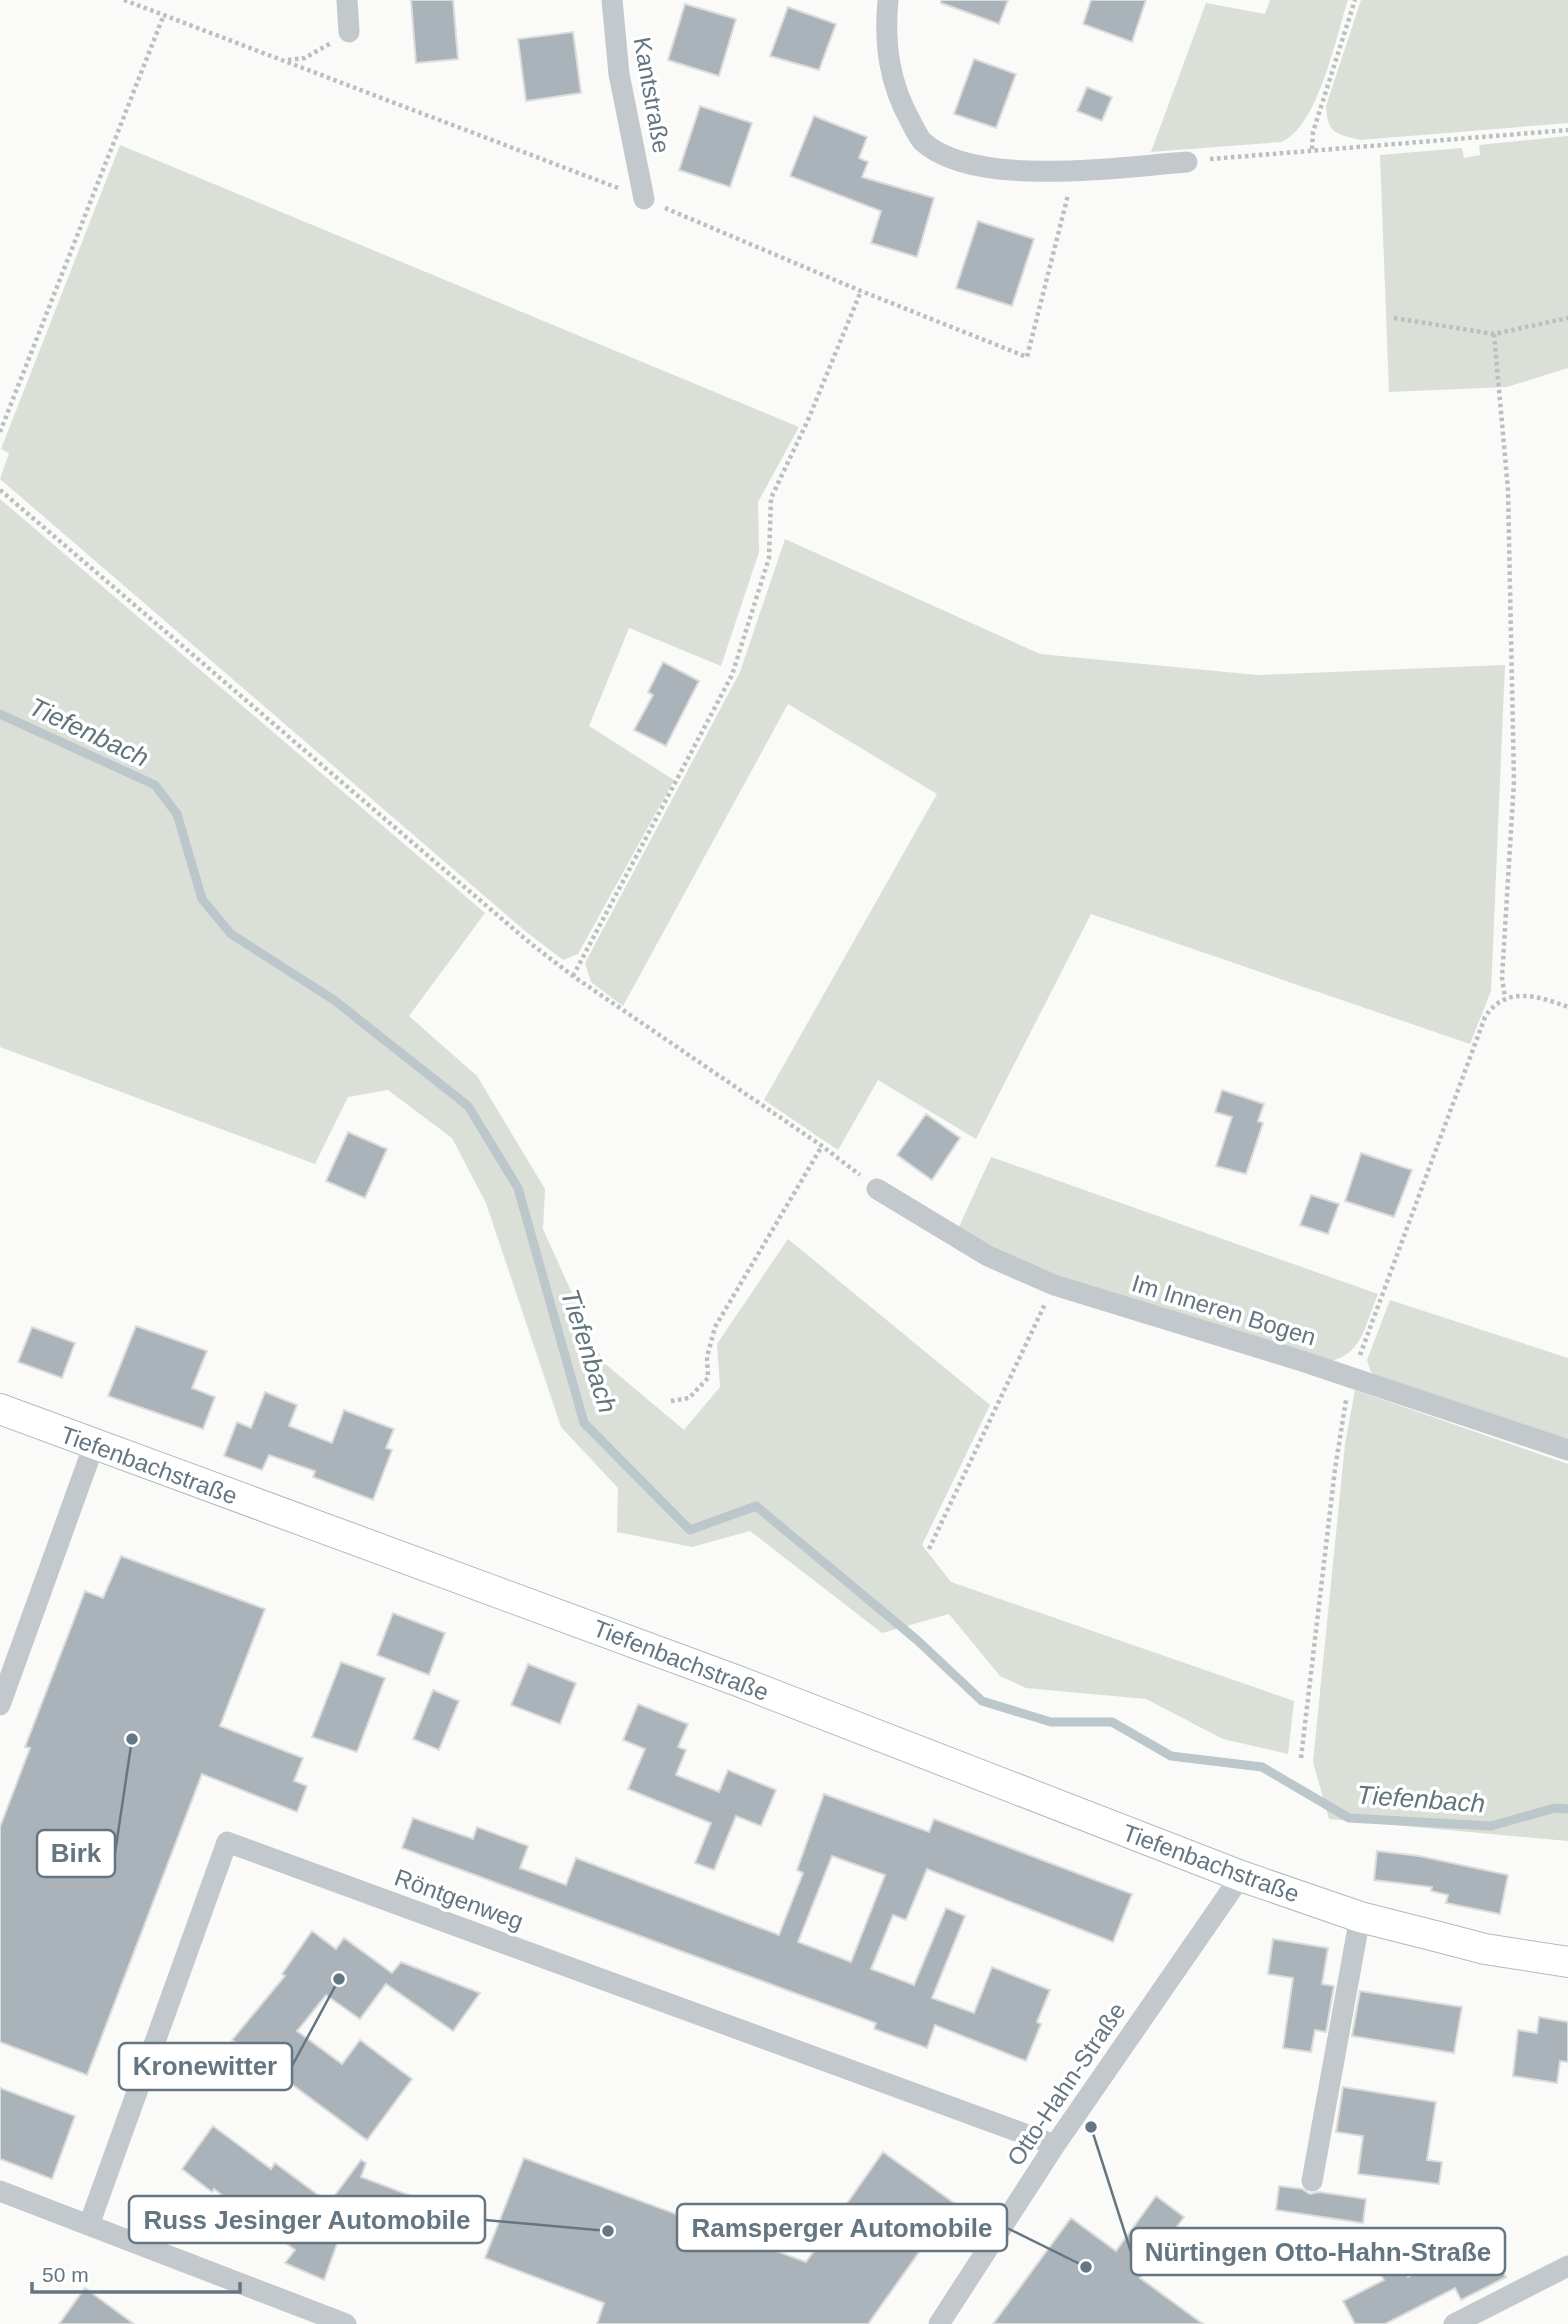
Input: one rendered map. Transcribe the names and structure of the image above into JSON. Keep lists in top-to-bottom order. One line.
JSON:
{"streets":{"street":["Kantstraße","Im Inneren Bogen","Tiefenbachstraße","Röntgenweg","Otto-Hahn-Straße"]},"crossings":[["Tiefenbachstraße","Otto-Hahn-Straße"],["Röntgenweg","Otto-Hahn-Straße"]],"water":["Tiefenbach"],"places":["Birk","Kronewitter","Nürtingen Otto-Hahn-Straße","Russ Jesinger Automobile","Ramsperger Automobile"],"scale_bar":"50 m"}
